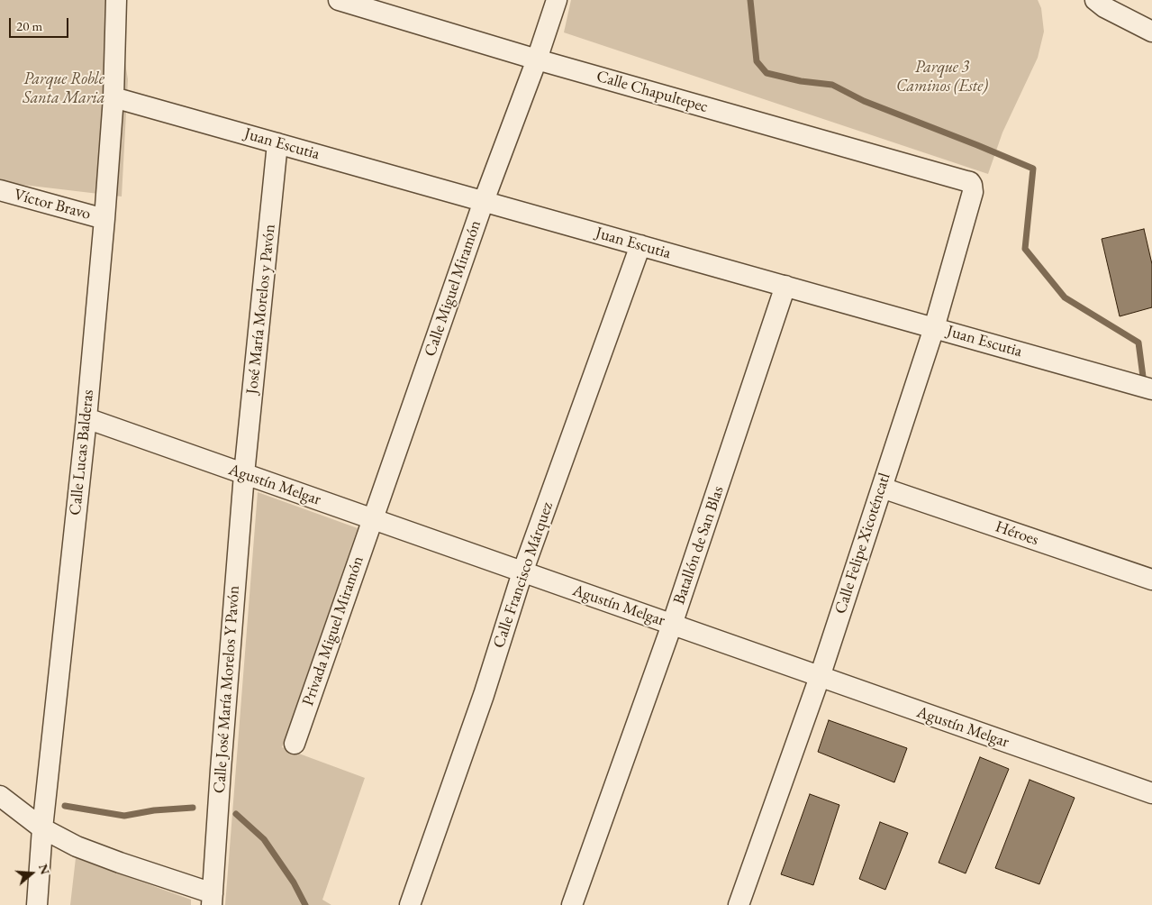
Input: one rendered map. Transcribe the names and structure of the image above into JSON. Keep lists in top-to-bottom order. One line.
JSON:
{"streets":{"street":["Calle Chapultepec","Juan Escutia","Víctor Bravo","Calle Miguel Miramón","José María Morelos y Pavón","Calle Lucas Balderas","Agustín Melgar","Héroes","Calle Felipe Xicoténcatl","Batallón de San Blas","Calle Francisco Márquez","Privada Miguel Miramón","Calle José María Morelos Y Pavón"]},"crossings":[["Calle Chapultepec","Calle Miguel Miramón"],["Calle Chapultepec","Calle Felipe Xicoténcatl"],["Juan Escutia","Calle Miguel Miramón"],["Juan Escutia","José María Morelos y Pavón"],["Juan Escutia","Calle Lucas Balderas"],["Juan Escutia","Calle Felipe Xicoténcatl"],["Juan Escutia","Batallón de San Blas"],["Juan Escutia","Calle Francisco Márquez"],["Víctor Bravo","Calle Lucas Balderas"],["Calle Miguel Miramón","Agustín Melgar"],["Calle Miguel Miramón","Privada Miguel Miramón"],["José María Morelos y Pavón","Agustín Melgar"],["José María Morelos y Pavón","Calle José María Morelos Y Pavón"],["Calle Lucas Balderas","Agustín Melgar"],["Agustín Melgar","Calle Felipe Xicoténcatl"],["Agustín Melgar","Batallón de San Blas"],["Agustín Melgar","Calle Francisco Márquez"],["Agustín Melgar","Privada Miguel Miramón"],["Agustín Melgar","Calle José María Morelos Y Pavón"],["Héroes","Calle Felipe Xicoténcatl"]],"parks":["Parque 3 Caminos (Este)","Parque Roble Santa Maria"],"scale_bar":"20 m","north":"right"}
